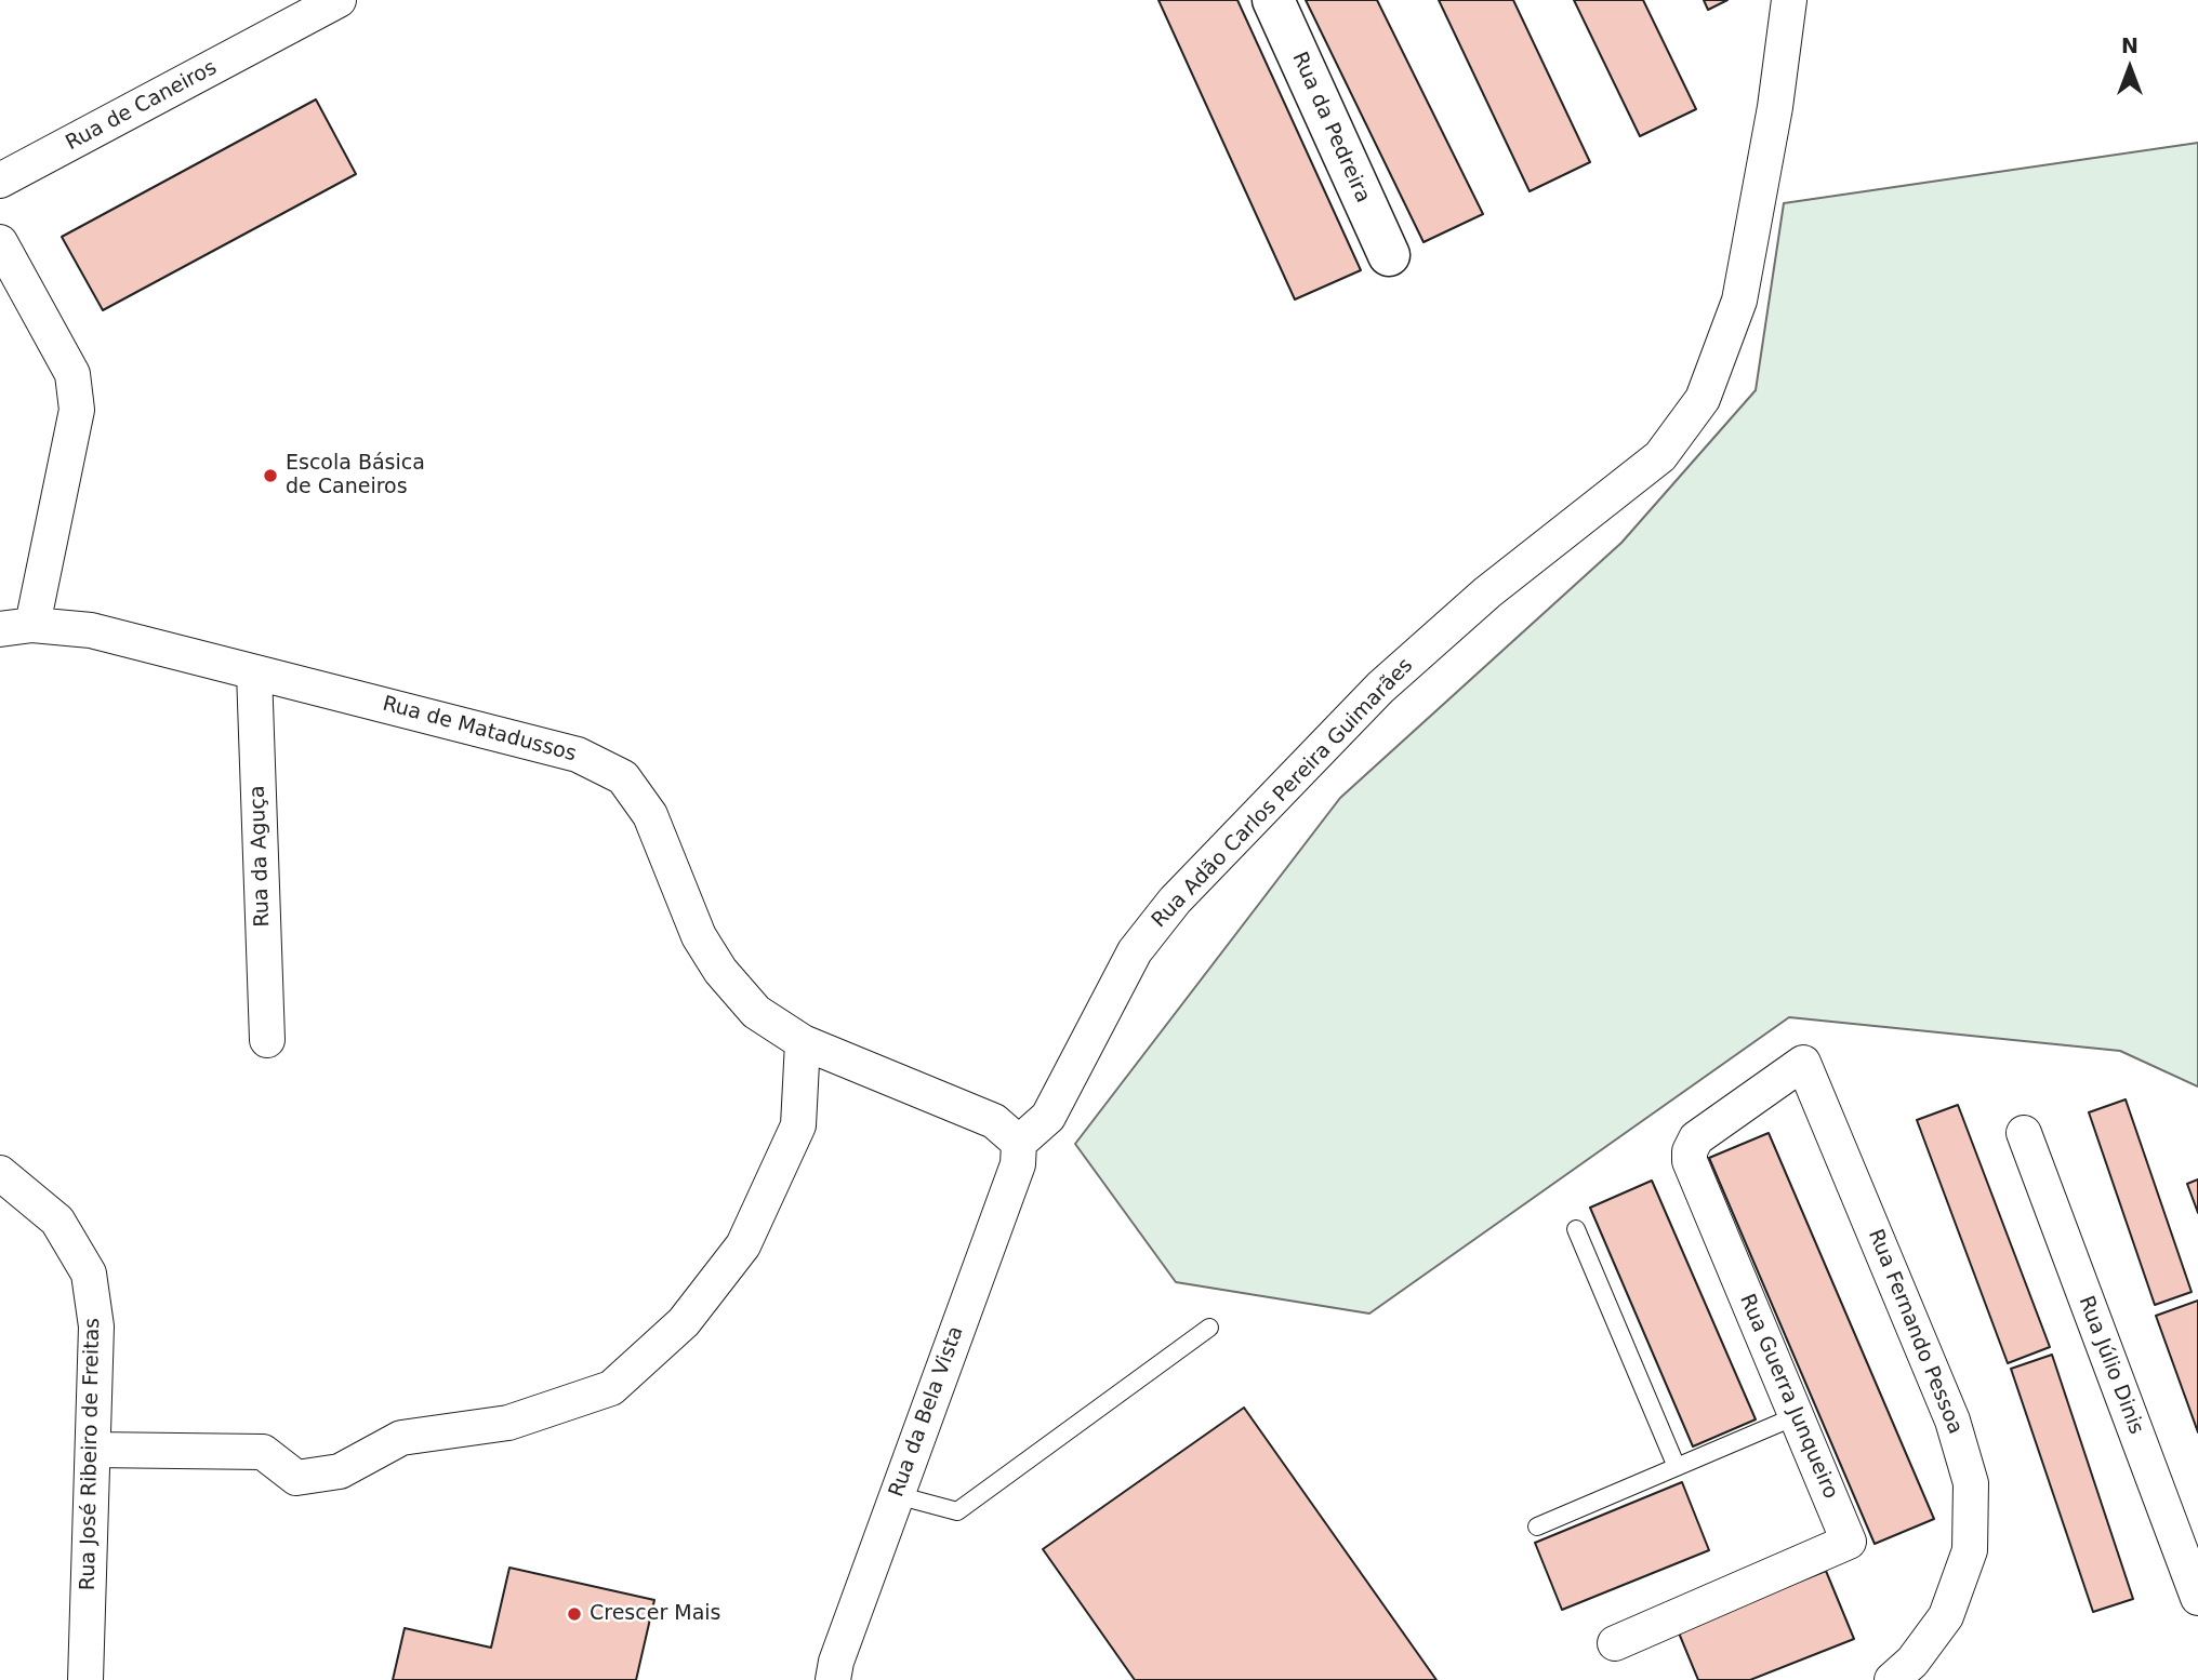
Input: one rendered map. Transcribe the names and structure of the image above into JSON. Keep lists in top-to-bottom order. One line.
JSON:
{"streets":{"street":["Rua de Caneiros","Rua da Pedreira","Rua de Matadussos","Rua Adão Carlos Pereira Guimarães","Rua da Aguça","Rua Fernando Pessoa","Rua Júlio Dinis","Rua Guerra Junqueiro","Rua da Bela Vista","Rua José Ribeiro de Freitas"]},"crossings":[["Rua de Matadussos","Rua Adão Carlos Pereira Guimarães"],["Rua de Matadussos","Rua da Aguça"],["Rua de Matadussos","Rua da Bela Vista"],["Rua Adão Carlos Pereira Guimarães","Rua da Bela Vista"],["Rua Fernando Pessoa","Rua Guerra Junqueiro"]],"places":["Escola Básica de Caneiros","Crescer Mais"],"north":"top"}
